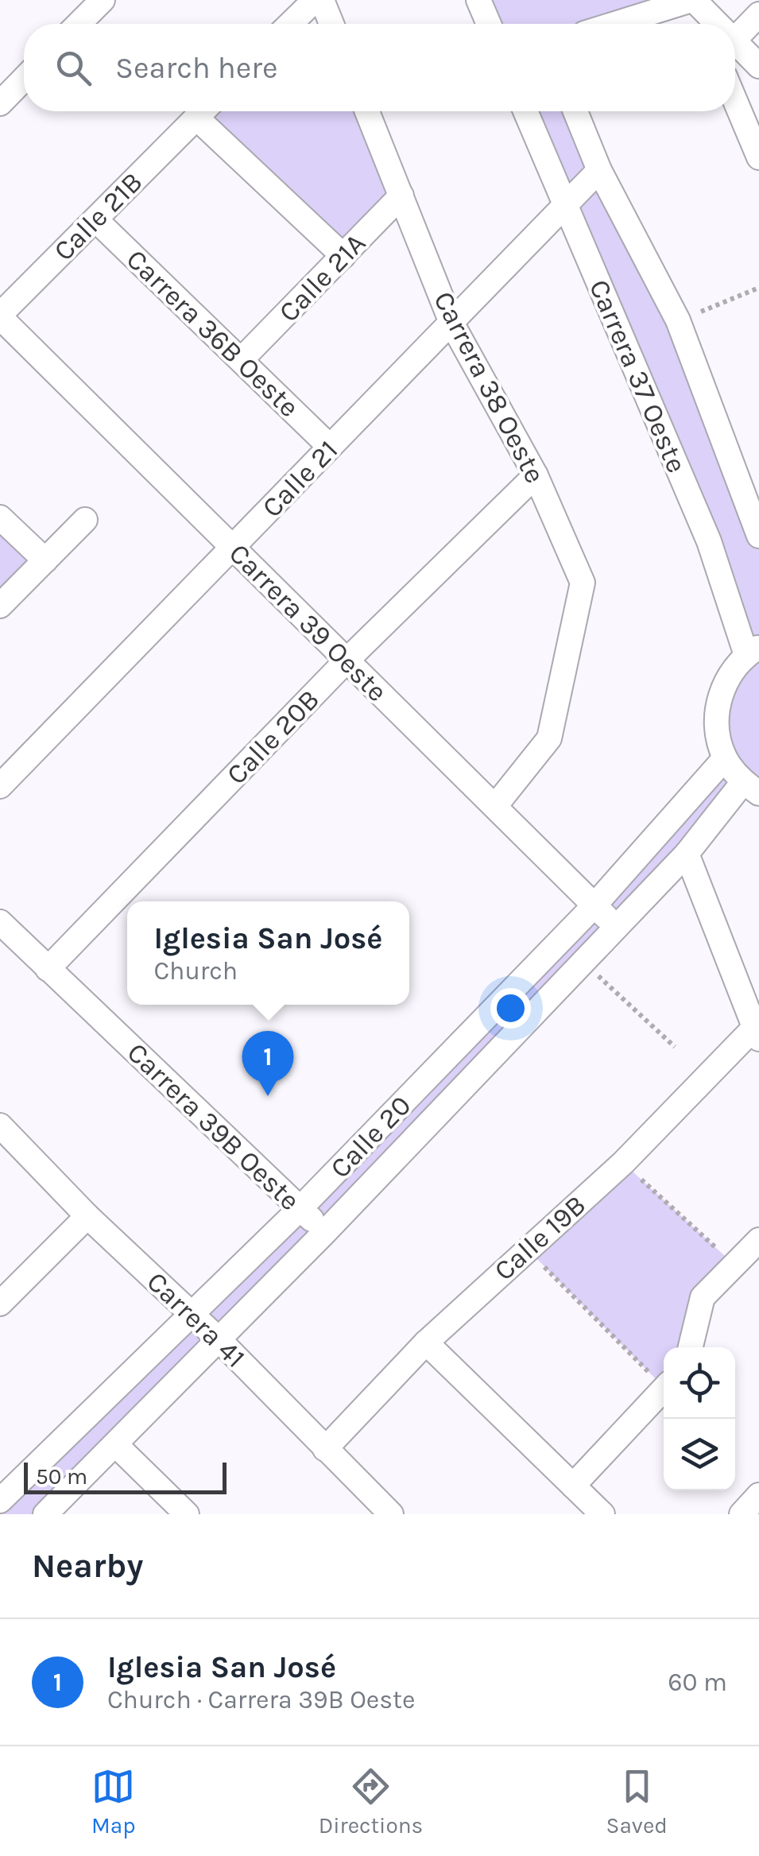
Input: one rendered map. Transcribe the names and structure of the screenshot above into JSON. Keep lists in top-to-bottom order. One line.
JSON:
{"streets":{"street":["Calle 21B","Calle 21A","Carrera 36B Oeste","Carrera 37 Oeste","Carrera 38 Oeste","Calle 21","Carrera 39 Oeste","Calle 20B","Carrera 39B Oeste","Calle 20","Calle 19B","Carrera 41"]},"crossings":[["Calle 21B","Carrera 36B Oeste"],["Calle 21B","Carrera 39 Oeste"],["Calle 21A","Carrera 36B Oeste"],["Calle 21A","Carrera 38 Oeste"],["Carrera 36B Oeste","Calle 21"],["Carrera 37 Oeste","Calle 21"],["Carrera 38 Oeste","Calle 21"],["Carrera 38 Oeste","Carrera 39 Oeste"],["Carrera 38 Oeste","Calle 20B"],["Calle 21","Carrera 39 Oeste"],["Carrera 39 Oeste","Calle 20B"],["Carrera 39 Oeste","Calle 20"],["Calle 20B","Carrera 39B Oeste"],["Carrera 39B Oeste","Calle 20"],["Calle 20","Carrera 41"],["Calle 19B","Carrera 41"]],"scale_bar":"50 m","page":{"search":"Search here","popup":["Iglesia San José","Church"],"pins":"1","scale":"50 m","heading":"Nearby","list":[{"mark":"1","name":"Iglesia San José","note":"Church · Carrera 39B Oeste","value":"60 m"}],"nav":["Map","Directions","Saved"]}}
